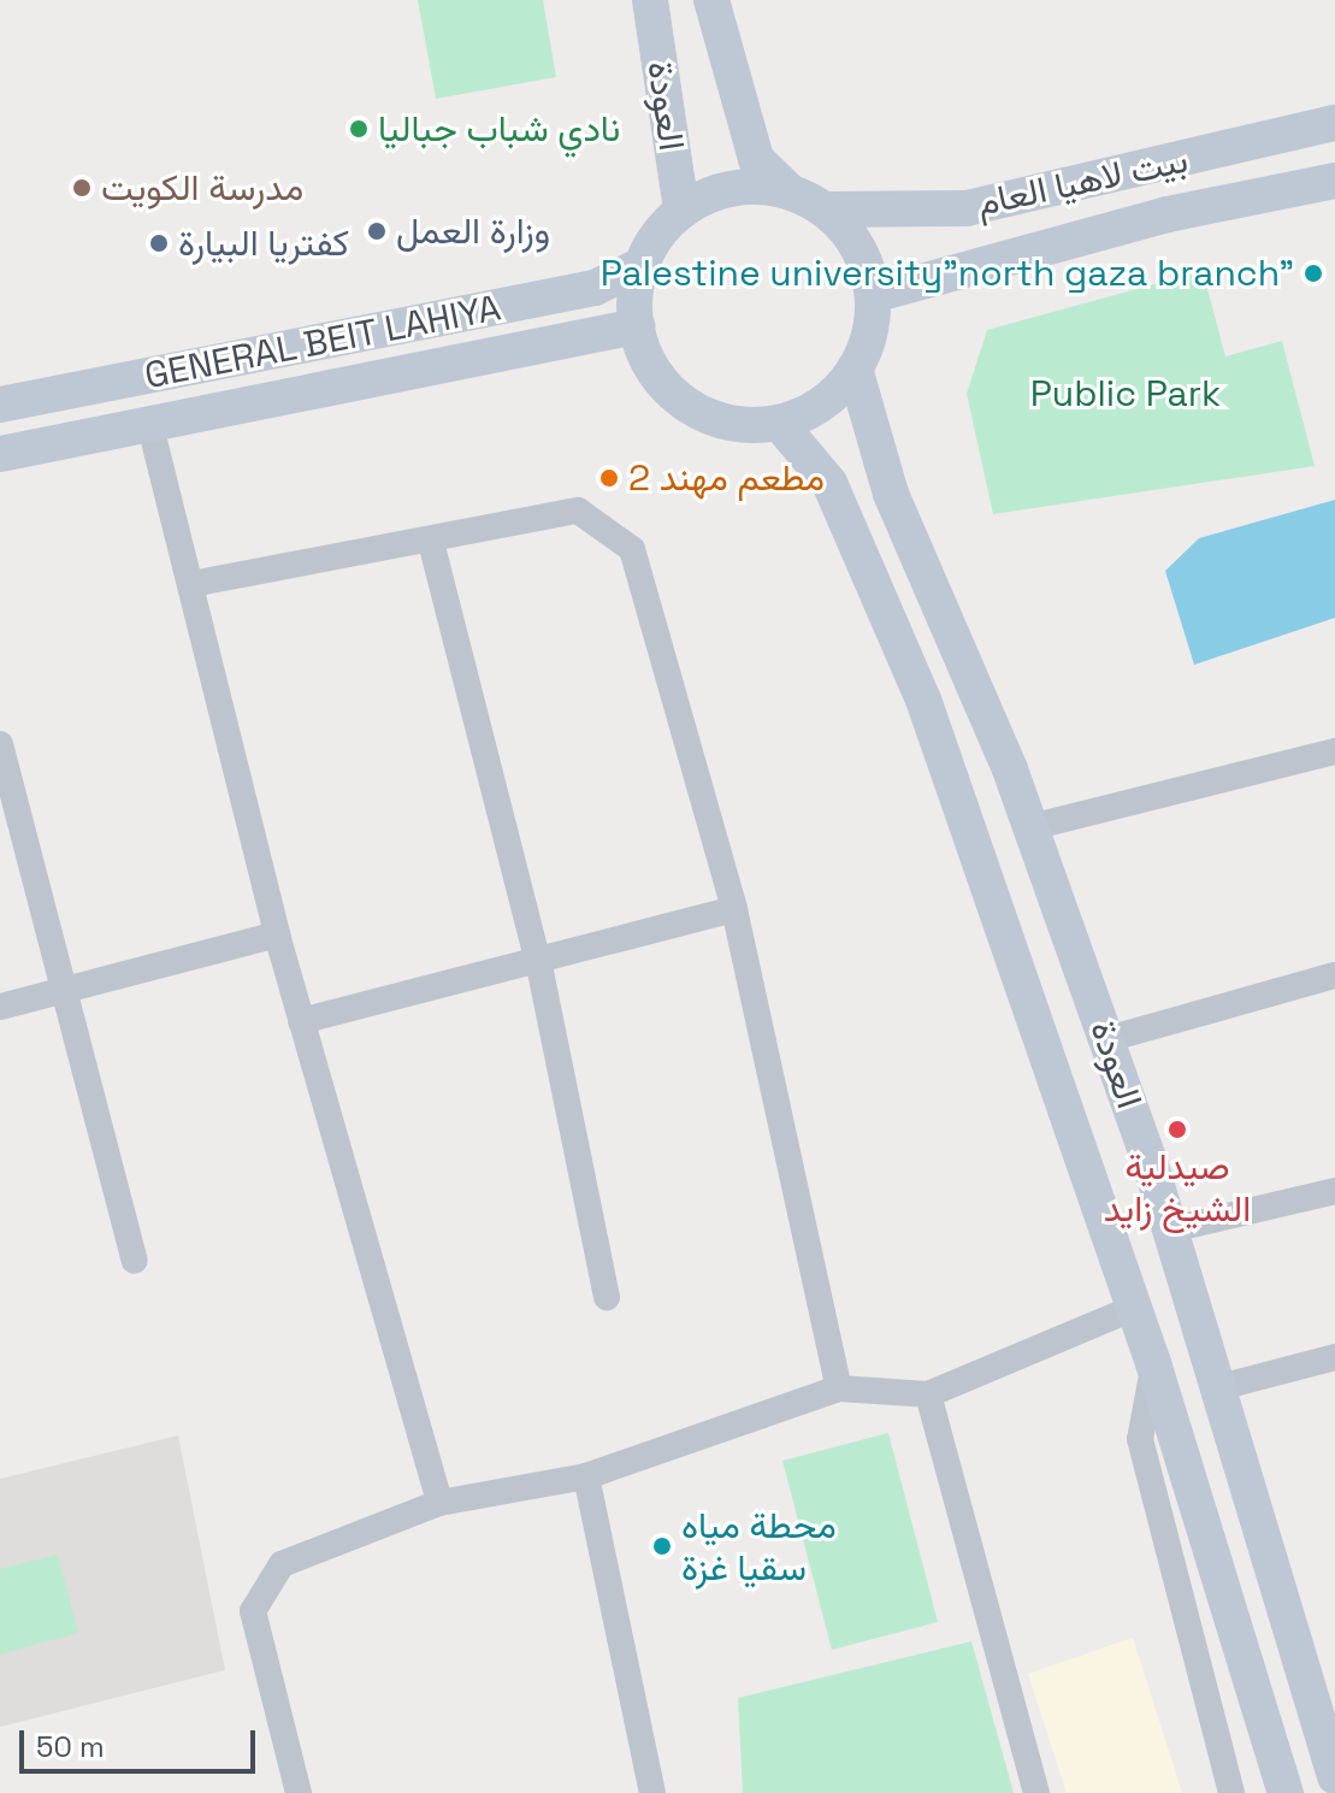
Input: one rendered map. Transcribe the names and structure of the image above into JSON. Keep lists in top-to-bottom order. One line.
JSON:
{"streets":{"main road":["العودة","بيت لاهيا العام","GENERAL BEIT LAHIYA"]},"crossings":[["العودة","بيت لاهيا العام"],["العودة","GENERAL BEIT LAHIYA"],["بيت لاهيا العام","GENERAL BEIT LAHIYA"]],"parks":["Public Park"],"places":["نادي شباب جباليا","مدرسة الكويت","وزارة العمل","كفتريا البيارة","Palestine university\"north gaza branch\"","مطعم مهند 2","صيدلية الشيخ زايد","محطة مياه سقيا غزة"],"scale_bar":"50 m"}
